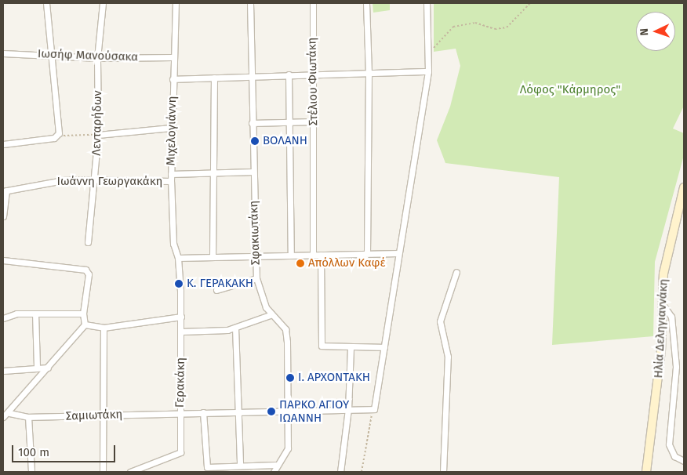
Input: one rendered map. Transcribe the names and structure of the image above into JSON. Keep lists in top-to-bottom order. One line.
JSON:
{"streets":{"street":["Ιωσήφ Μανούσακα","Στέλιου Φιωτάκη","Λενταρήδων","Μιχελογιάννη","Ιωάννη Γεωργακάκη","Σφακιωτάκη","Ηλία Δεληγιαννάκη","Γερακάκη","Σαμιωτάκη"]},"crossings":[["Ιωσήφ Μανούσακα","Λενταρήδων"],["Ιωσήφ Μανούσακα","Μιχελογιάννη"],["Λενταρήδων","Ιωάννη Γεωργακάκη"],["Μιχελογιάννη","Ιωάννη Γεωργακάκη"],["Μιχελογιάννη","Γερακάκη"],["Σφακιωτάκη","Σαμιωτάκη"],["Γερακάκη","Σαμιωτάκη"]],"parks":["Λόφος \"Κάρμηρος\""],"places":["ΒΟΛΑΝΗ","Απόλλων Καφέ","Κ. ΓΕΡΑΚΑΚΗ","Ι. ΑΡΧΟΝΤΑΚΗ","ΠΑΡΚΟ ΑΓΙΟΥ ΙΩΑΝΝΗ"],"scale_bar":"100 m","north":"left"}
